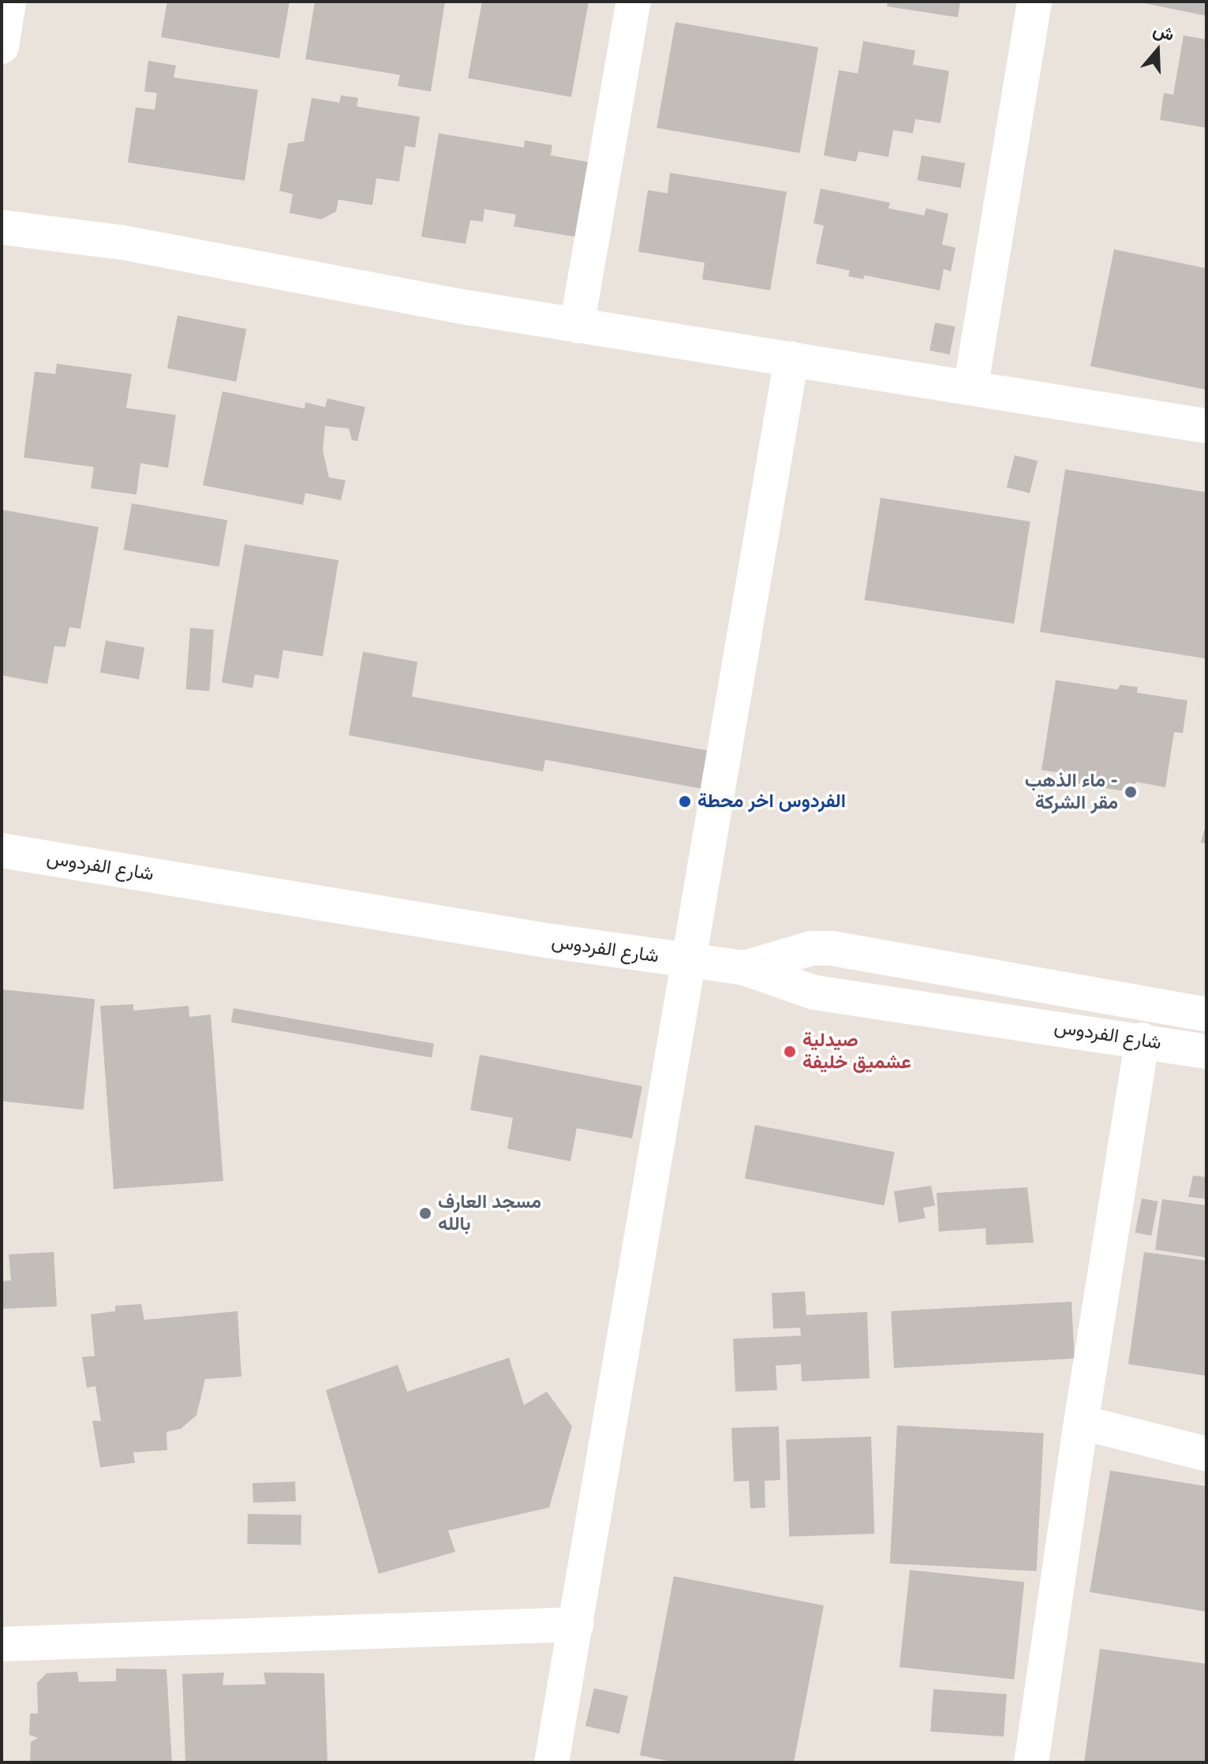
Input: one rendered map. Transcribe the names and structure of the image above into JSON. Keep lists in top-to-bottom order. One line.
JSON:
{"streets":{"street":["شارع الفردوس"]},"places":["ماء الذهب - مقر الشركة","الفردوس اخر محطة","صيدلية عشميق خليفة","مسجد العارف بالله"],"north":"top"}
